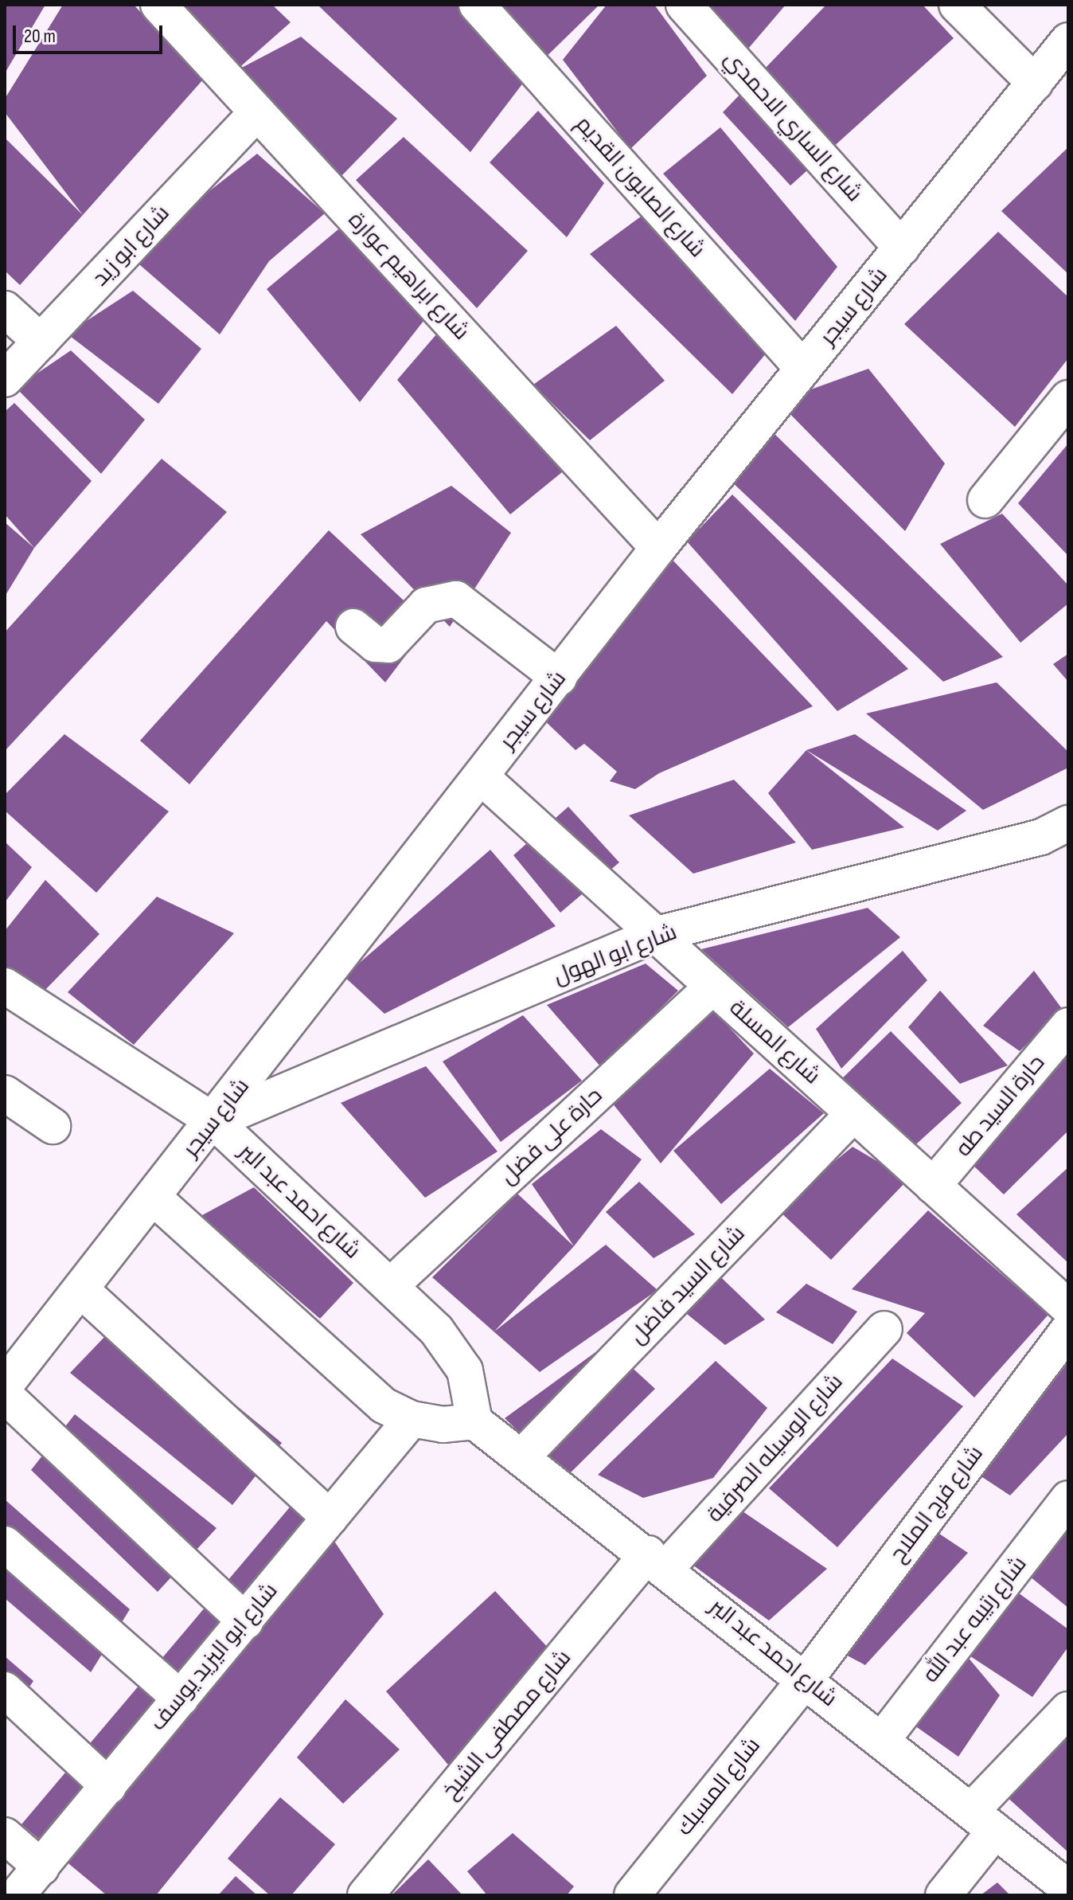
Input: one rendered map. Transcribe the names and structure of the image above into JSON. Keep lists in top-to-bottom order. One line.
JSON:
{"streets":{"street":["شارع الساري الاحمدي","شارع الصابون القديم","شارع ابو زيد","شارع ابراهيم عوارة","شارع سيجر","شارع ابو الهول","شارع المسلة","حارة السيد طه","حارة على فضل","شارع احمد عبد البر","شارع السيد فاضل","شارع الوسيله الصرفية","شارع فرج الملاح","شارع رتيبه عبد الله","شارع ابو اليزيد يوسف","شارع مصطفى الشيخ","شارع المسبك"]},"crossings":[["شارع الساري الاحمدي","شارع سيجر"],["شارع الصابون القديم","شارع سيجر"],["شارع ابو زيد","شارع ابراهيم عوارة"],["شارع ابراهيم عوارة","شارع سيجر"],["شارع سيجر","شارع ابو الهول"],["شارع سيجر","شارع المسلة"],["شارع سيجر","شارع احمد عبد البر"],["شارع ابو الهول","شارع المسلة"],["شارع ابو الهول","شارع احمد عبد البر"],["شارع المسلة","حارة السيد طه"],["شارع المسلة","حارة على فضل"],["شارع المسلة","شارع السيد فاضل"],["حارة على فضل","شارع احمد عبد البر"],["شارع احمد عبد البر","شارع السيد فاضل"],["شارع احمد عبد البر","شارع الوسيله الصرفية"],["شارع احمد عبد البر","شارع فرج الملاح"],["شارع احمد عبد البر","شارع رتيبه عبد الله"],["شارع احمد عبد البر","شارع مصطفى الشيخ"],["شارع احمد عبد البر","شارع المسبك"],["شارع الوسيله الصرفية","شارع مصطفى الشيخ"],["شارع فرج الملاح","شارع المسبك"]],"scale_bar":"20 m"}
